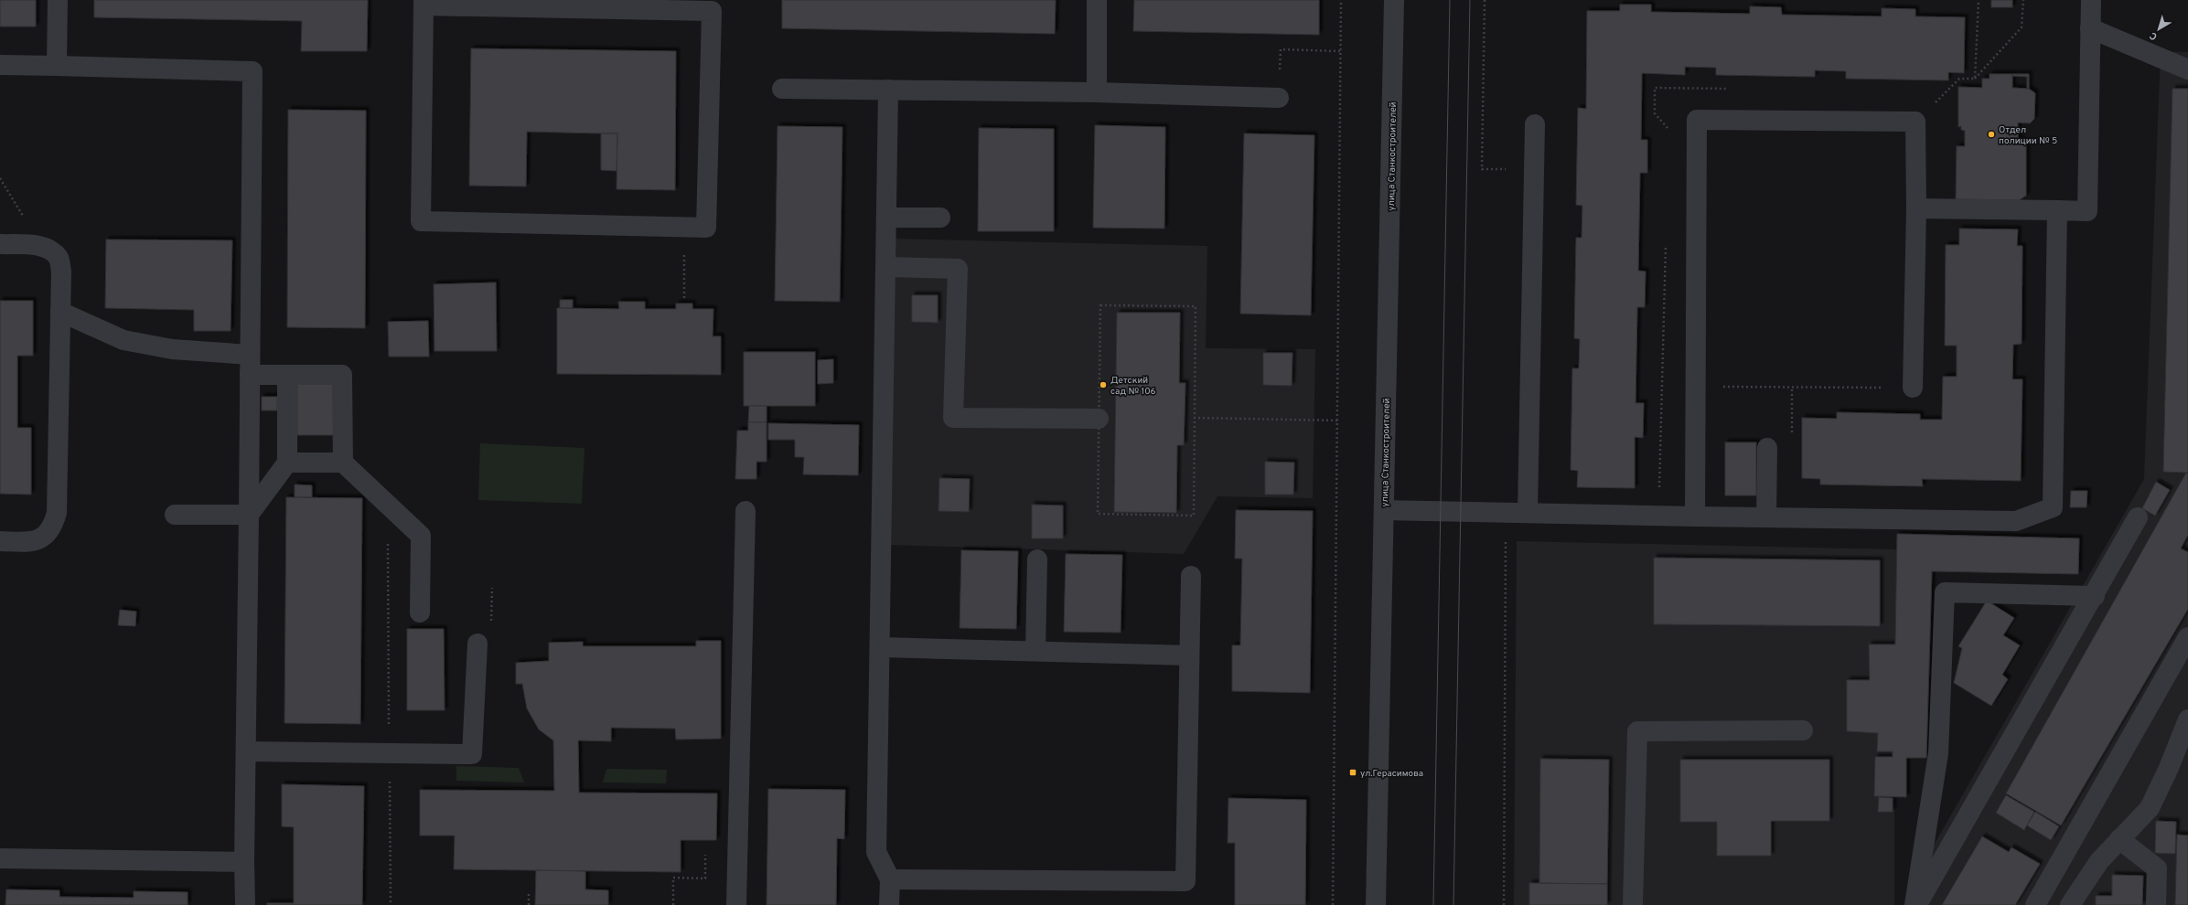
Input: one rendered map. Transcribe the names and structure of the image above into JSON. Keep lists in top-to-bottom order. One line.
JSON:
{"streets":{"street":["улица Станкостроителей"]},"places":{"other":["Отдел полиции № 5","Детский сад № 106"],"transit":["ул.Герасимова"]},"north":"bottom left"}
